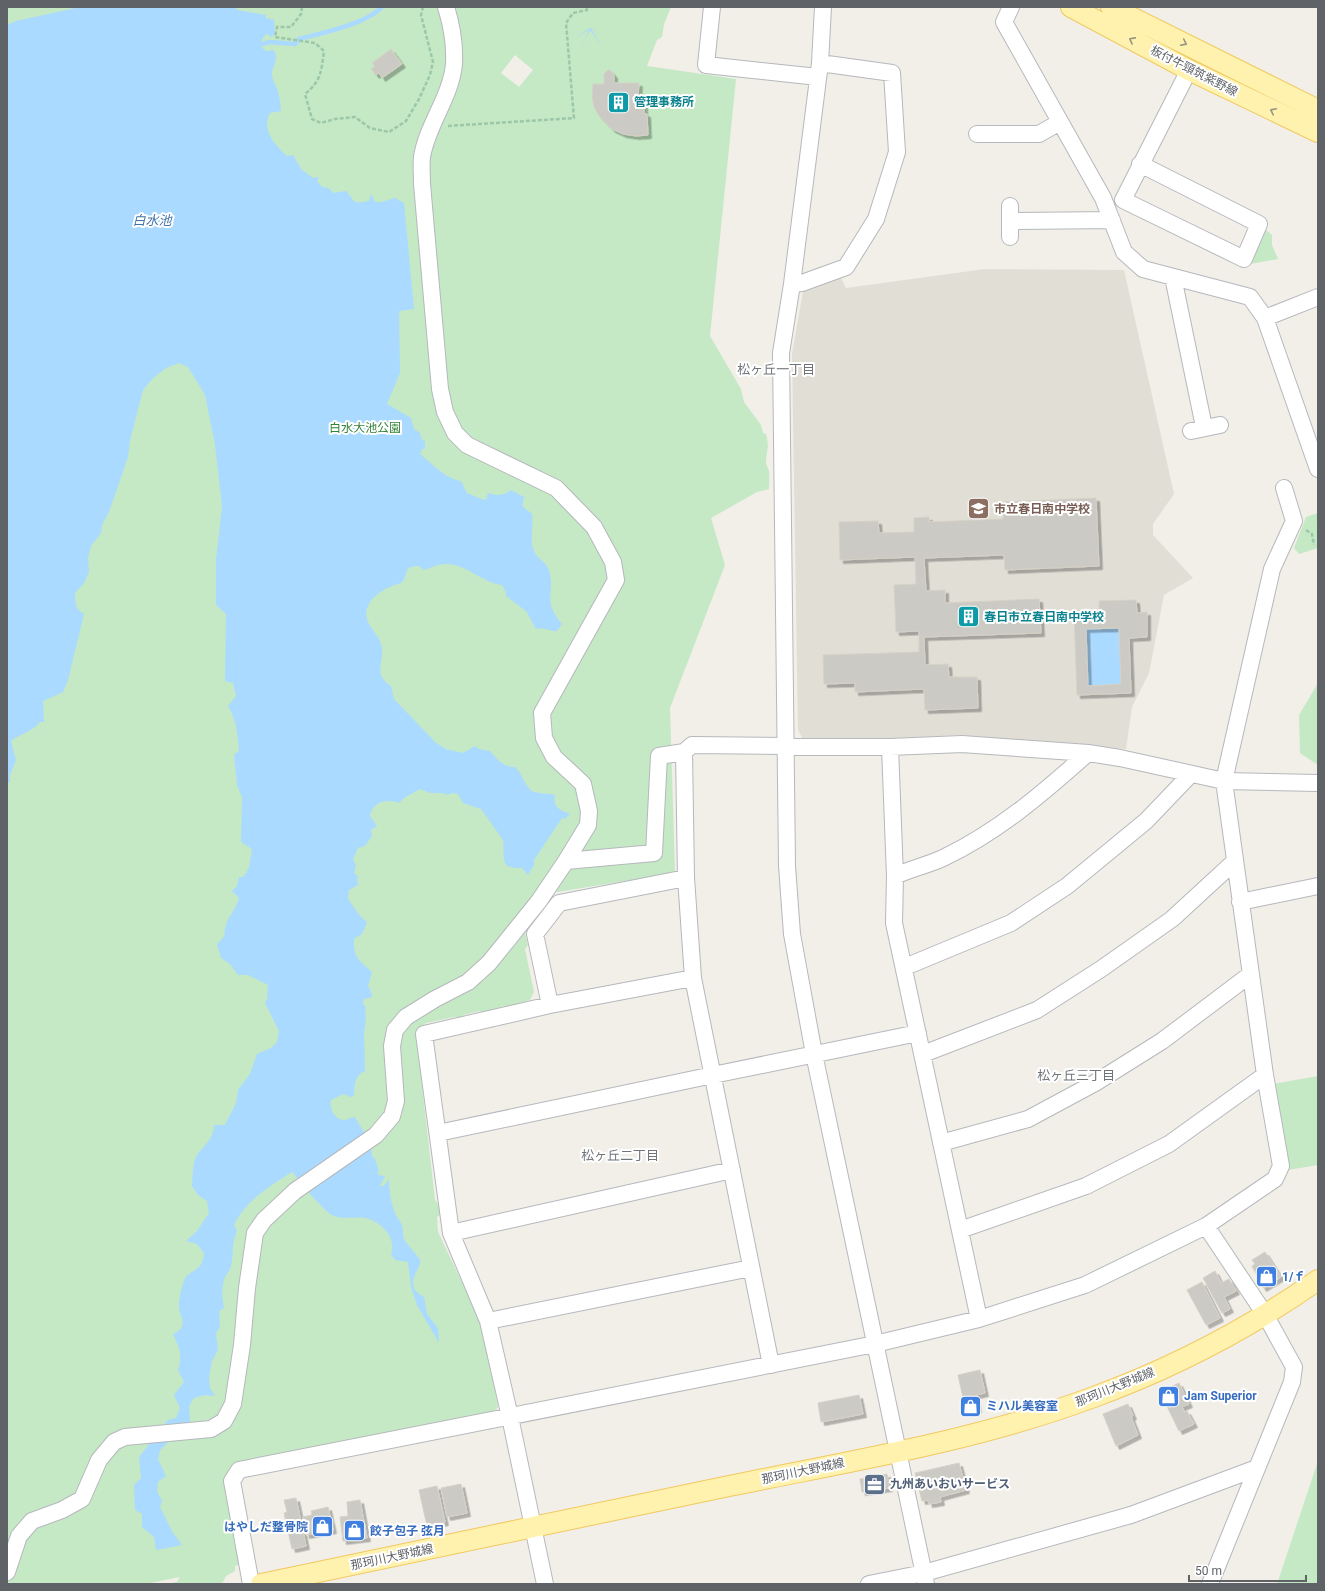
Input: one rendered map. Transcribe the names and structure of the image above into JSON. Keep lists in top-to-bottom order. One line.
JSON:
{"streets":{"main road":["板付牛頸筑紫野線","那珂川大野城線"]},"districts":["松ヶ丘一丁目","松ヶ丘三丁目","松ヶ丘二丁目"],"water":["白水池"],"parks":["白水大池公園"],"places":{"building":["管理事務所","春日市立春日南中学校"],"school or university":["市立春日南中学校"],"shop":["1/ｆ","Jam Superior","ミハル美容室","はやしだ整骨院","餃子包子 弦月"],"office":["九州あいおいサービス"]},"scale_bar":"50 m"}
